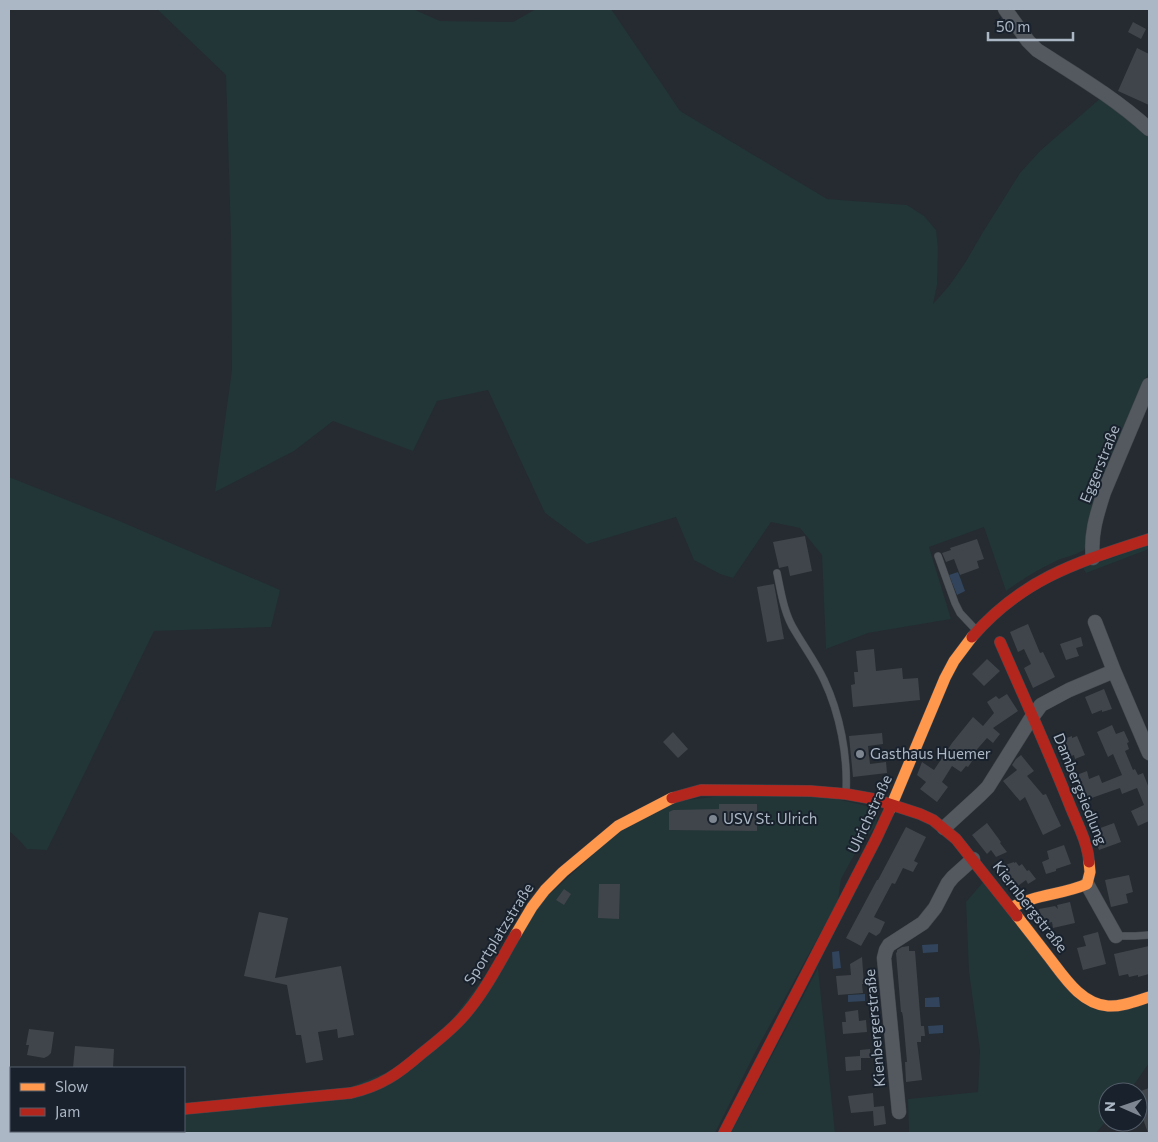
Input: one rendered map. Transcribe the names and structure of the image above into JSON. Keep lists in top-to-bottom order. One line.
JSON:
{"streets":{"street":["Eggerstraße","Dambergsiedlung","Ulrichstraße","Kiernbergstraße","Sportplatzstraße","Kienbergerstraße"]},"crossings":[["Eggerstraße","Ulrichstraße"],["Ulrichstraße","Kiernbergstraße"],["Ulrichstraße","Sportplatzstraße"],["Kiernbergstraße","Sportplatzstraße"],["Kiernbergstraße","Kienbergerstraße"]],"places":["Gasthaus Huemer","USV St. Ulrich"],"legend":["Slow","Jam"],"scale_bar":"50 m","north":"left"}
